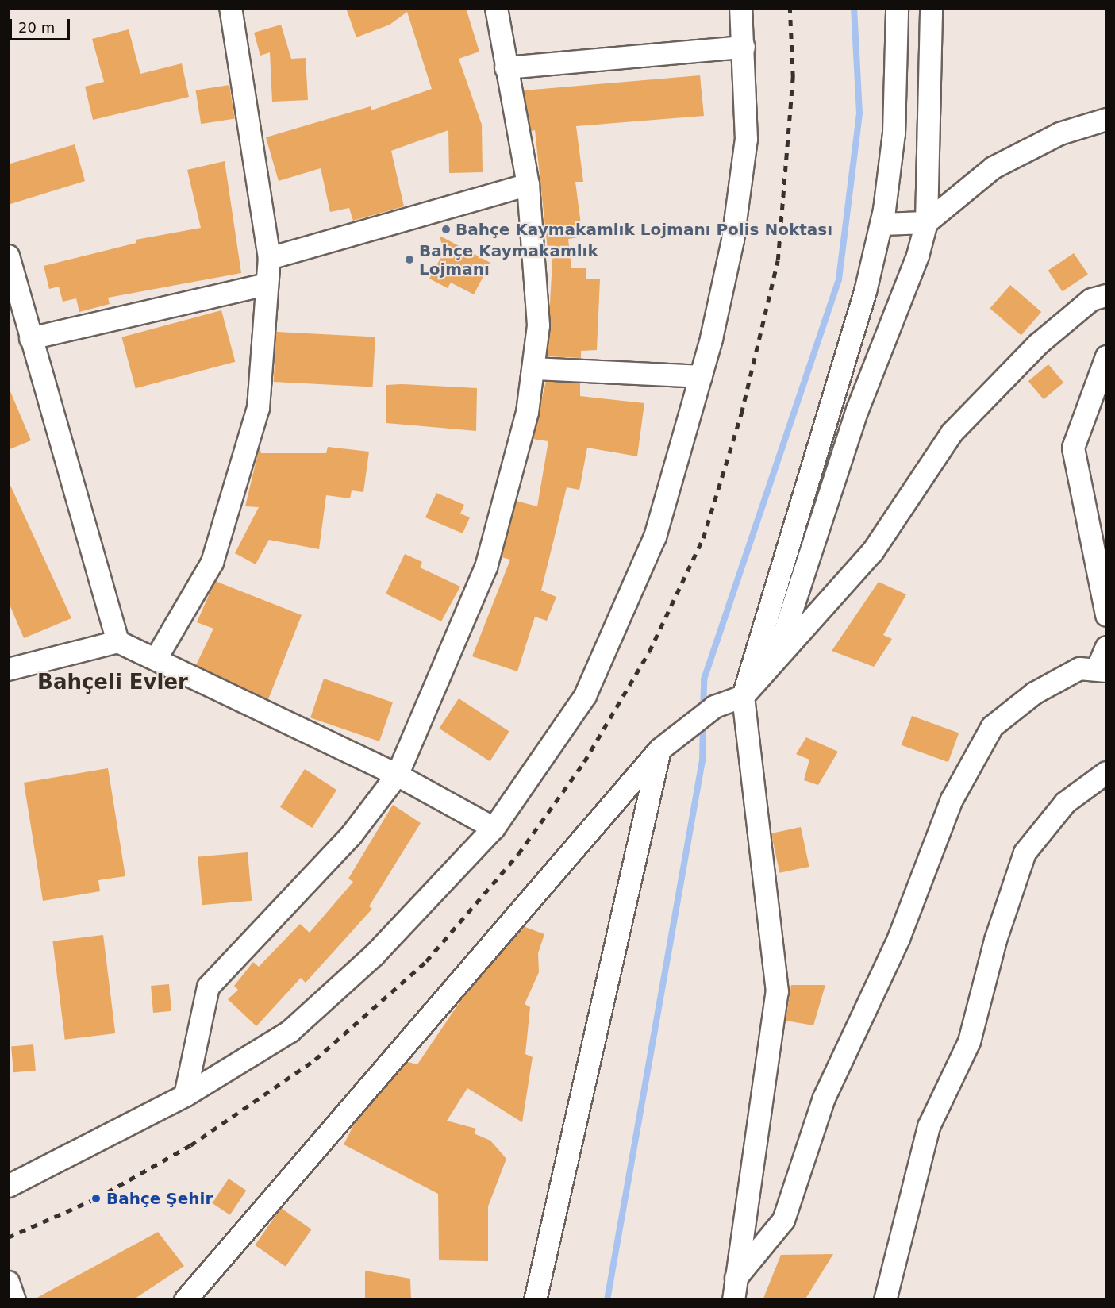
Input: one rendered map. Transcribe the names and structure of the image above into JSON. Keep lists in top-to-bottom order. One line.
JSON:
{"districts":["Bahçeli Evler"],"places":["Bahçe Kaymakamlık Lojmanı Polis Noktası","Bahçe Kaymakamlık Lojmanı","Bahçe Şehir"],"scale_bar":"20 m"}
